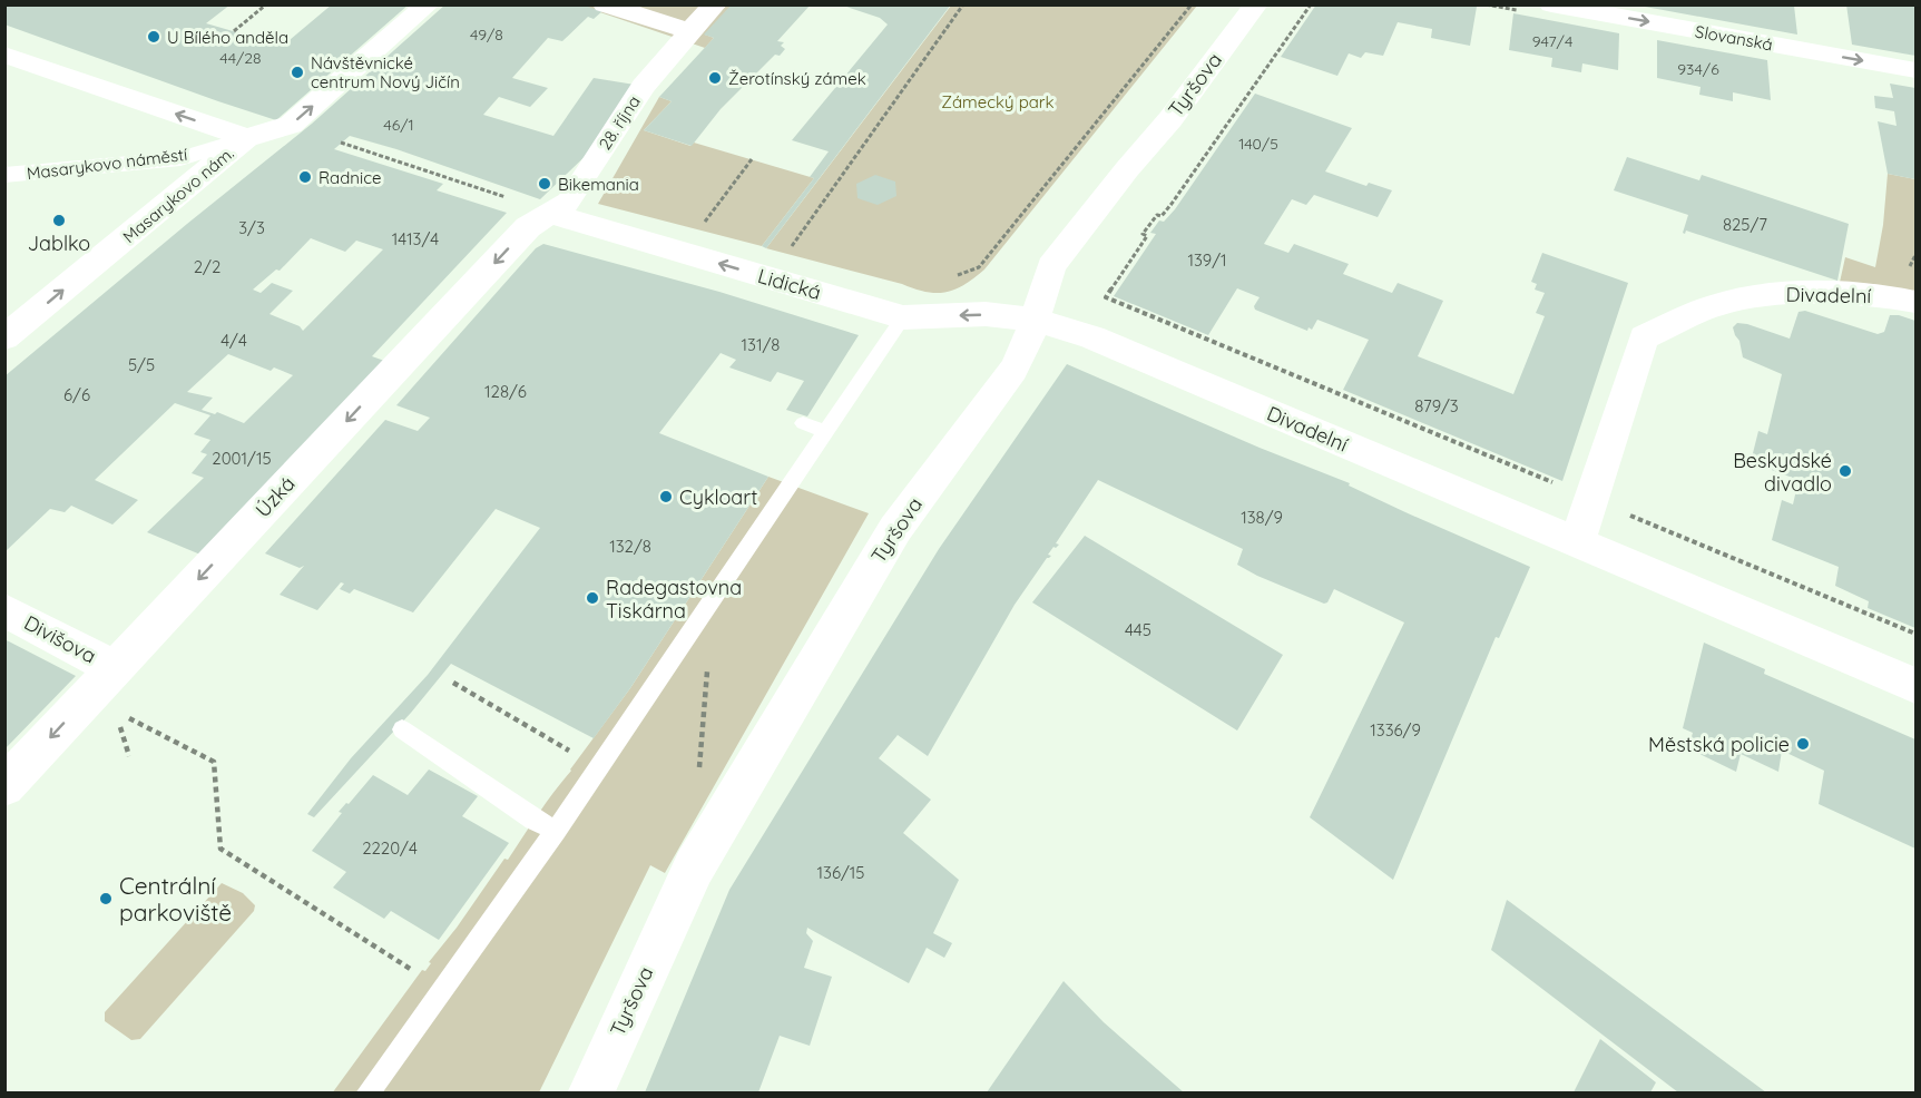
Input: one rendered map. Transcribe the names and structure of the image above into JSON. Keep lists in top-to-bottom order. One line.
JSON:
{"streets":{"street":["Slovanská","Tyršova","28. října","Masarykovo náměstí","Masarykovo nám.","Lidická","Divadelní","Úzká","Divišova"]},"crossings":[["Tyršova","Lidická"],["Tyršova","Divadelní"],["28. října","Lidická"],["28. října","Úzká"],["Masarykovo náměstí","Masarykovo nám."],["Lidická","Divadelní"],["Lidická","Úzká"],["Úzká","Divišova"]],"one_way":["Slovanská","Lidická","Úzká"],"parks":["Zámecký park"],"places":["U Bílého anděla","Návštěvnické centrum Nový Jičín","Žerotínský zámek","Radnice","Bikemania","Jablko","Beskydské divadlo","Cykloart","Radegastovna Tiskárna","Městská policie","Centrální parkoviště"],"house_numbers":["49/8","947/4","44/28","934/6","46/1","140/5","825/7","3/3","1413/4","139/1","2/2","4/4","131/8","5/5","128/6","6/6","879/3","2001/15","138/9","132/8","445","1336/9","2220/4","136/15"]}
